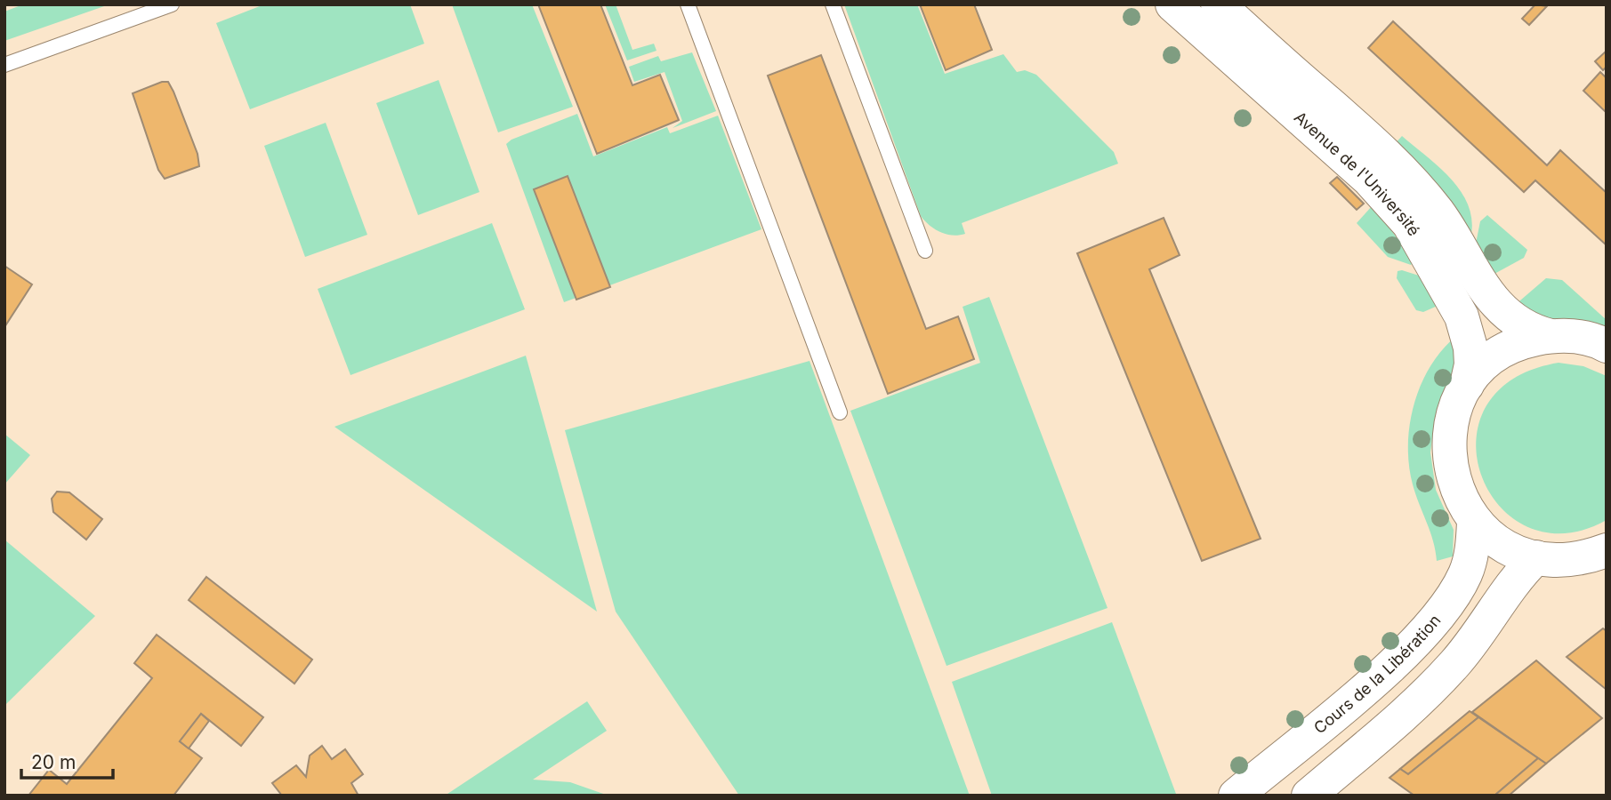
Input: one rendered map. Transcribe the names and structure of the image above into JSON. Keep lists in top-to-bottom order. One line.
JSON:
{"streets":{"main road":["Avenue de l'Université","Cours de la Libération"]},"scale_bar":"20 m"}
